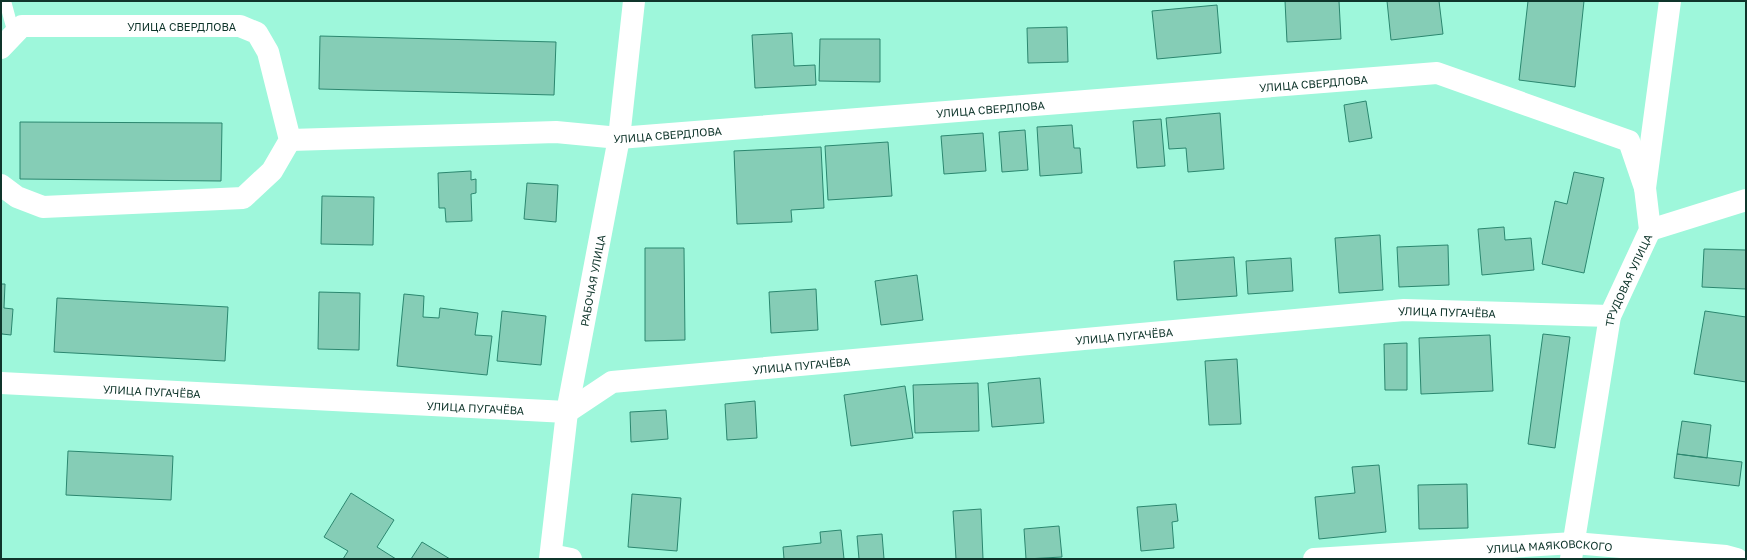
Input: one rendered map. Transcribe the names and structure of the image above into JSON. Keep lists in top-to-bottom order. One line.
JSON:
{"streets":{"street":["УЛИЦА СВЕРДЛОВА","РАБОЧАЯ УЛИЦА","ТРУДОВАЯ УЛИЦА","УЛИЦА ПУГАЧЁВА","УЛИЦА МАЯКОВСКОГО"]},"crossings":[["УЛИЦА СВЕРДЛОВА","РАБОЧАЯ УЛИЦА"],["УЛИЦА СВЕРДЛОВА","ТРУДОВАЯ УЛИЦА"],["РАБОЧАЯ УЛИЦА","УЛИЦА ПУГАЧЁВА"],["ТРУДОВАЯ УЛИЦА","УЛИЦА ПУГАЧЁВА"],["ТРУДОВАЯ УЛИЦА","УЛИЦА МАЯКОВСКОГО"]]}
